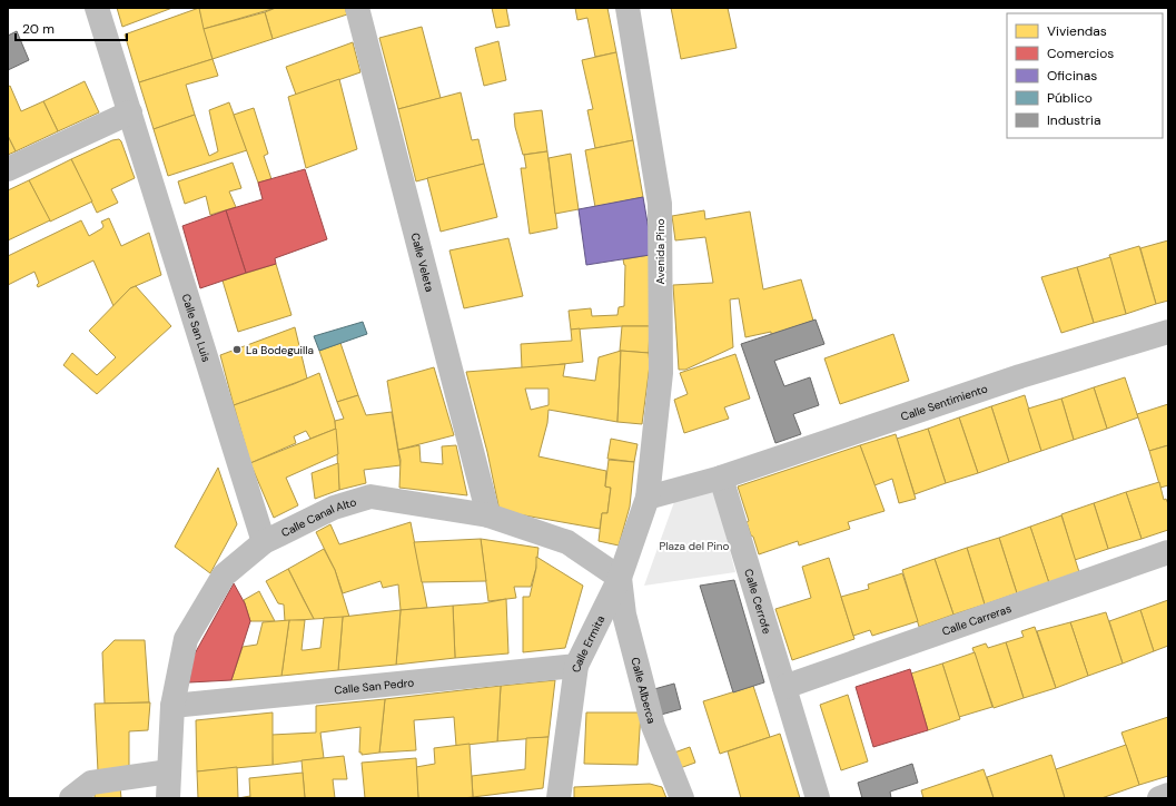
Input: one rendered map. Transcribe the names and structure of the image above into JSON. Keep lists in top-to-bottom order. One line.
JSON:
{"streets":{"street":["Avenida Pino","Calle Veleta","Calle San Luis","Calle Sentimiento","Calle Canal Alto","Calle Cerrofe","Calle Carreras","Calle Ermita","Calle San Pedro","Calle Alberca"]},"crossings":[["Avenida Pino","Calle Ermita"],["Calle Veleta","Calle Canal Alto"],["Calle San Luis","Calle Canal Alto"],["Calle Sentimiento","Calle Cerrofe"],["Calle Canal Alto","Calle Ermita"],["Calle Canal Alto","Calle San Pedro"],["Calle Canal Alto","Calle Alberca"],["Calle Cerrofe","Calle Carreras"],["Calle Ermita","Calle San Pedro"],["Calle Ermita","Calle Alberca"]],"parks":["Plaza del Pino"],"places":["La Bodeguilla"],"legend":["Viviendas","Comercios","Oficinas","Público","Industria"],"scale_bar":"20 m"}
